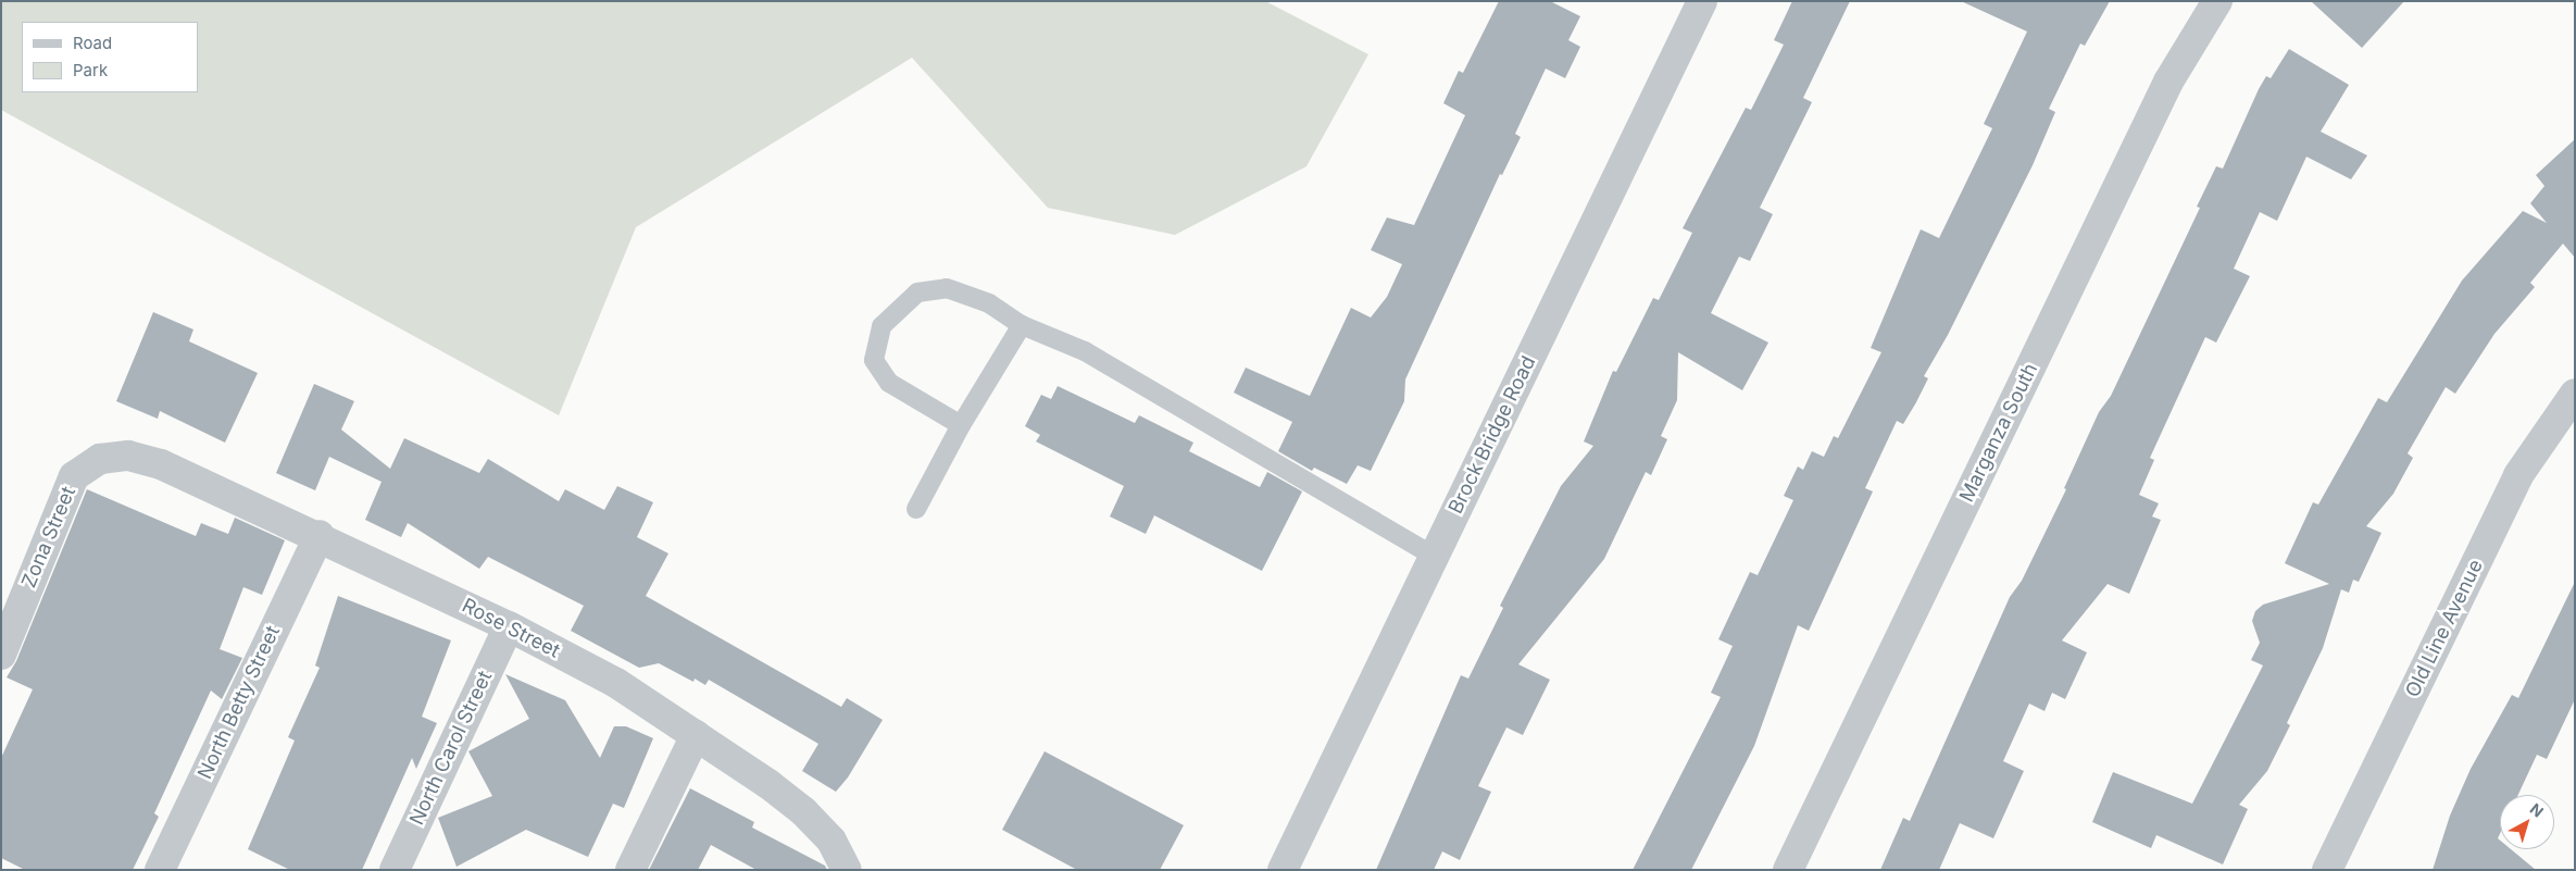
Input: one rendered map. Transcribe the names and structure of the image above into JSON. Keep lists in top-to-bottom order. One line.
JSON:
{"streets":{"street":["Marganza South","Brock Bridge Road","Zona Street","Rose Street","Old Line Avenue","North Betty Street","North Carol Street"]},"crossings":[["Zona Street","Rose Street"],["Rose Street","North Betty Street"],["Rose Street","North Carol Street"]],"legend":["Road","Park"],"north":"top right"}
